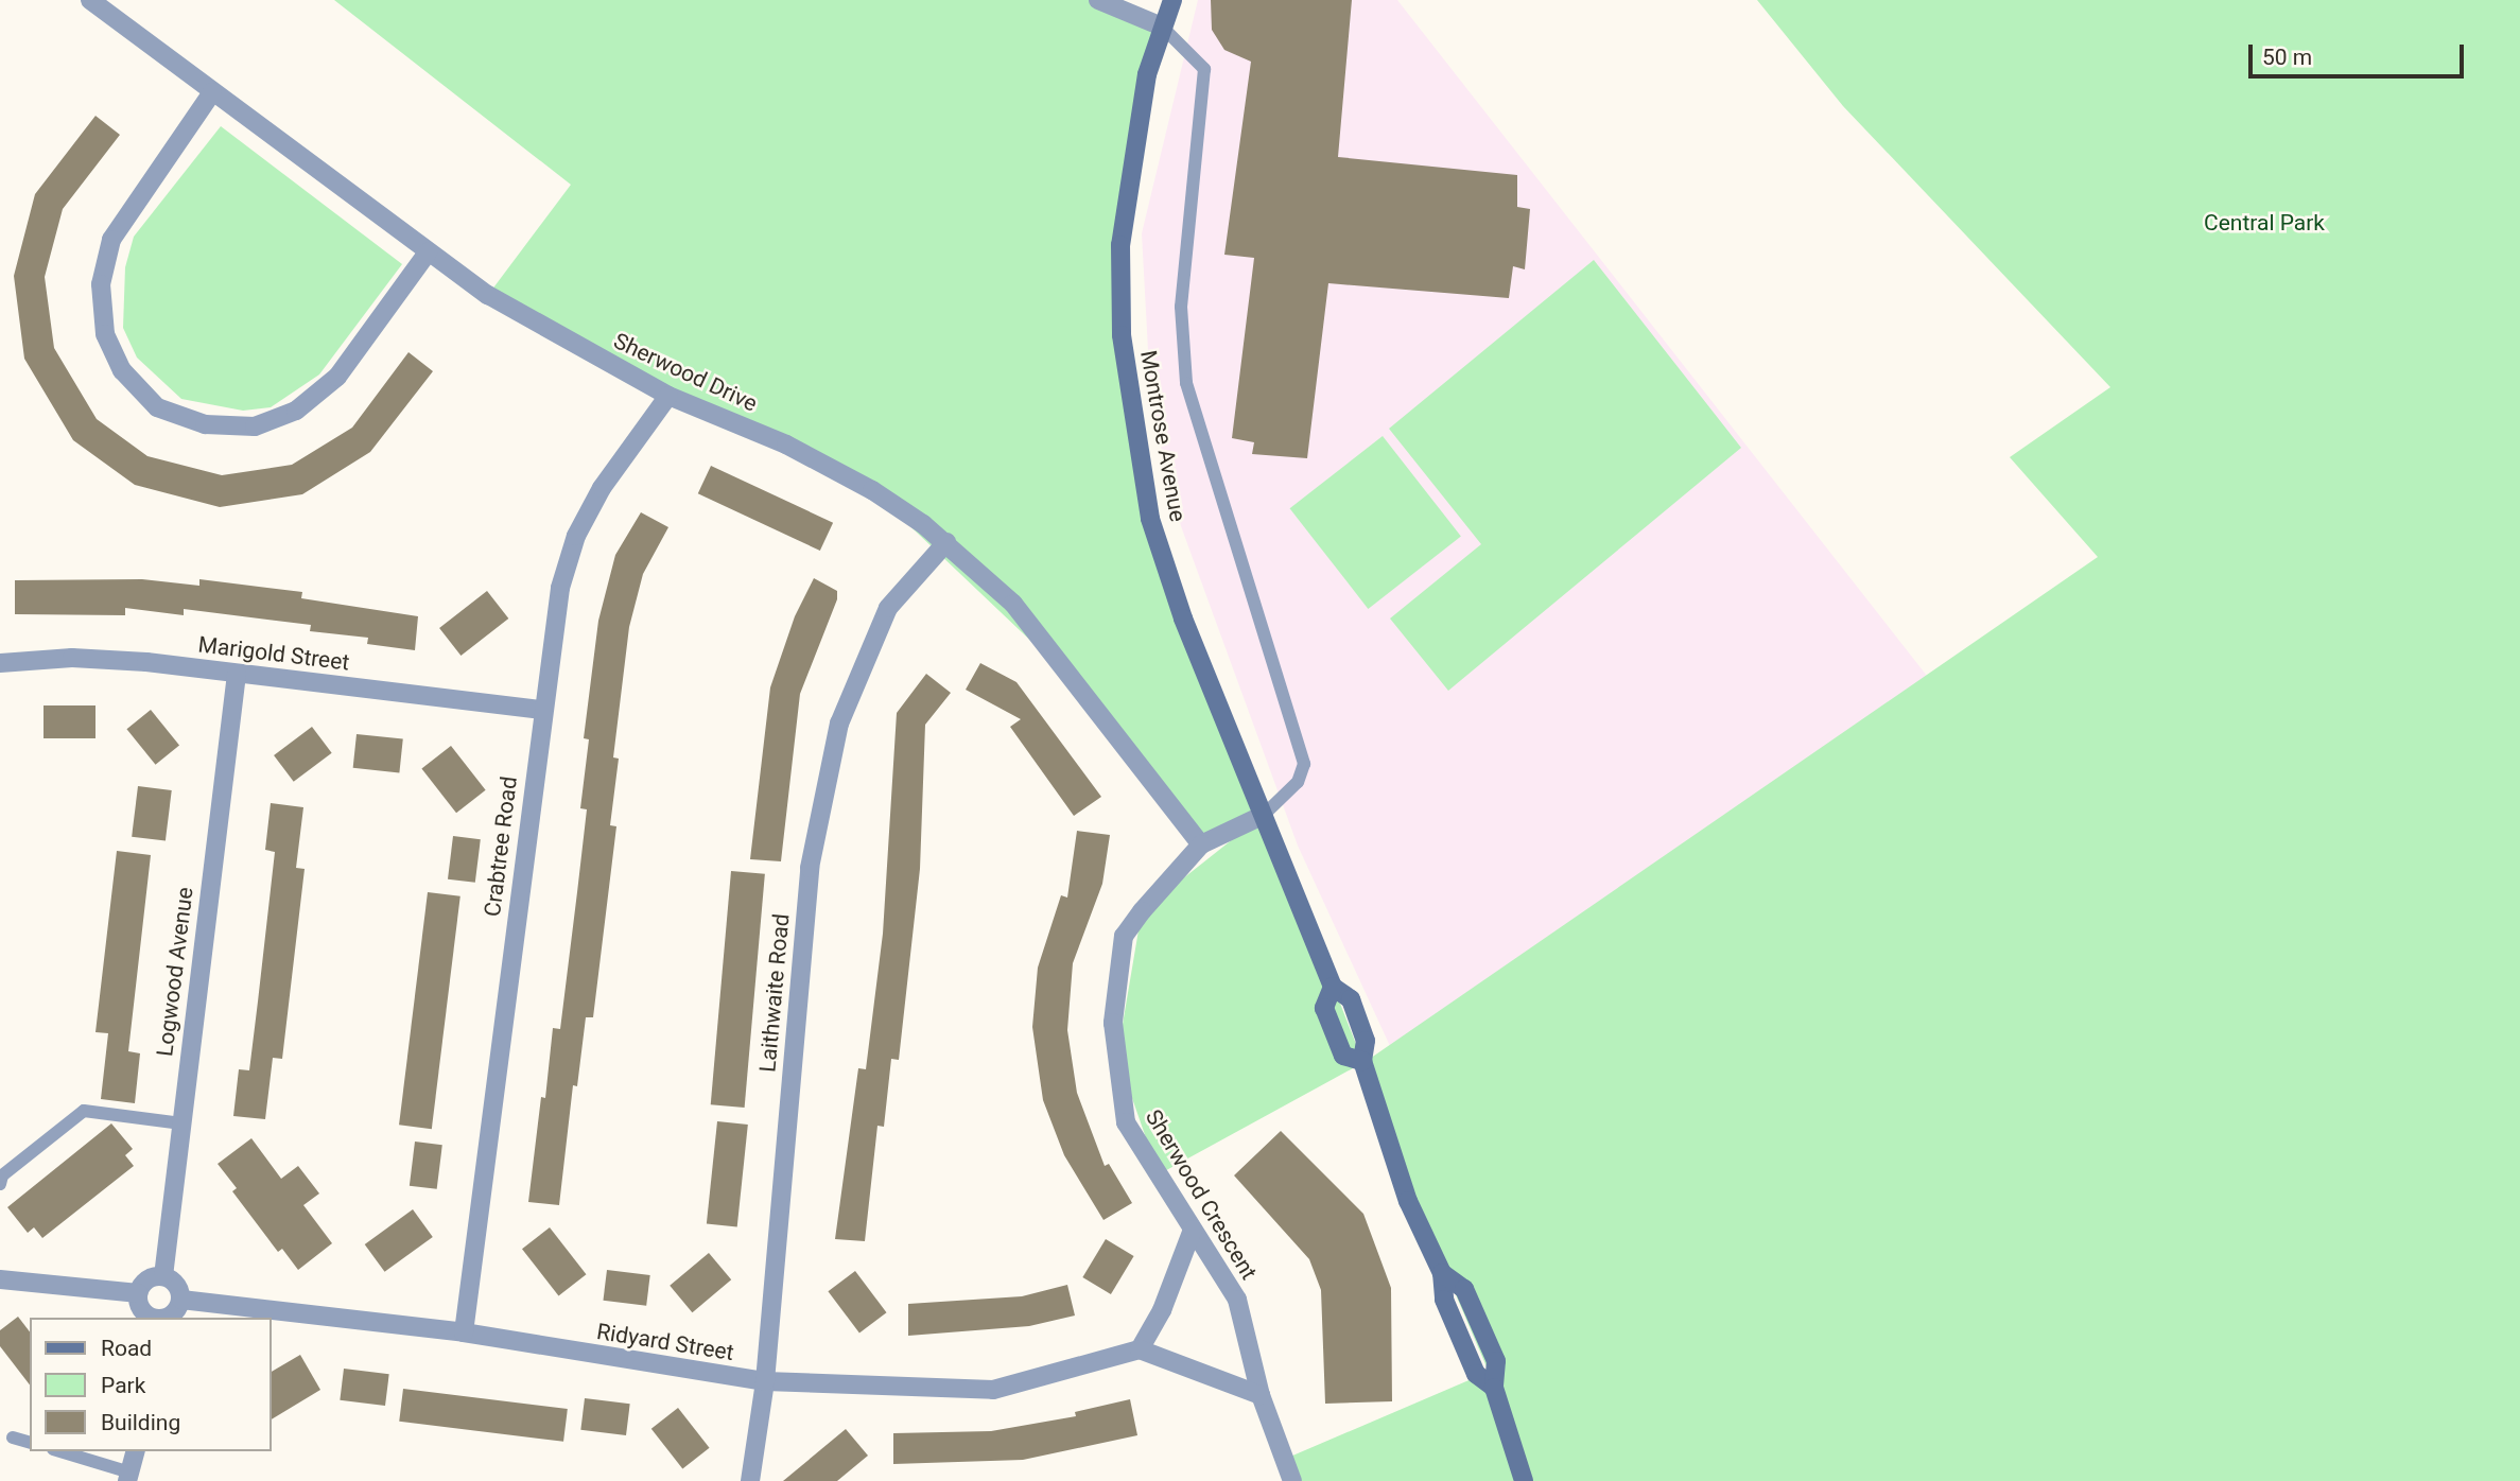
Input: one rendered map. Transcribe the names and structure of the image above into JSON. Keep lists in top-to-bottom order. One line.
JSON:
{"streets":{"street":["Sherwood Drive","Montrose Avenue","Marigold Street","Crabtree Road","Logwood Avenue","Laithwaite Road","Sherwood Crescent","Ridyard Street"]},"crossings":[["Sherwood Drive","Crabtree Road"],["Sherwood Drive","Laithwaite Road"],["Sherwood Drive","Sherwood Crescent"],["Montrose Avenue","Sherwood Crescent"],["Marigold Street","Crabtree Road"],["Marigold Street","Logwood Avenue"],["Crabtree Road","Ridyard Street"],["Laithwaite Road","Ridyard Street"]],"parks":["Central Park"],"legend":["Road","Park","Building"],"scale_bar":"50 m"}
